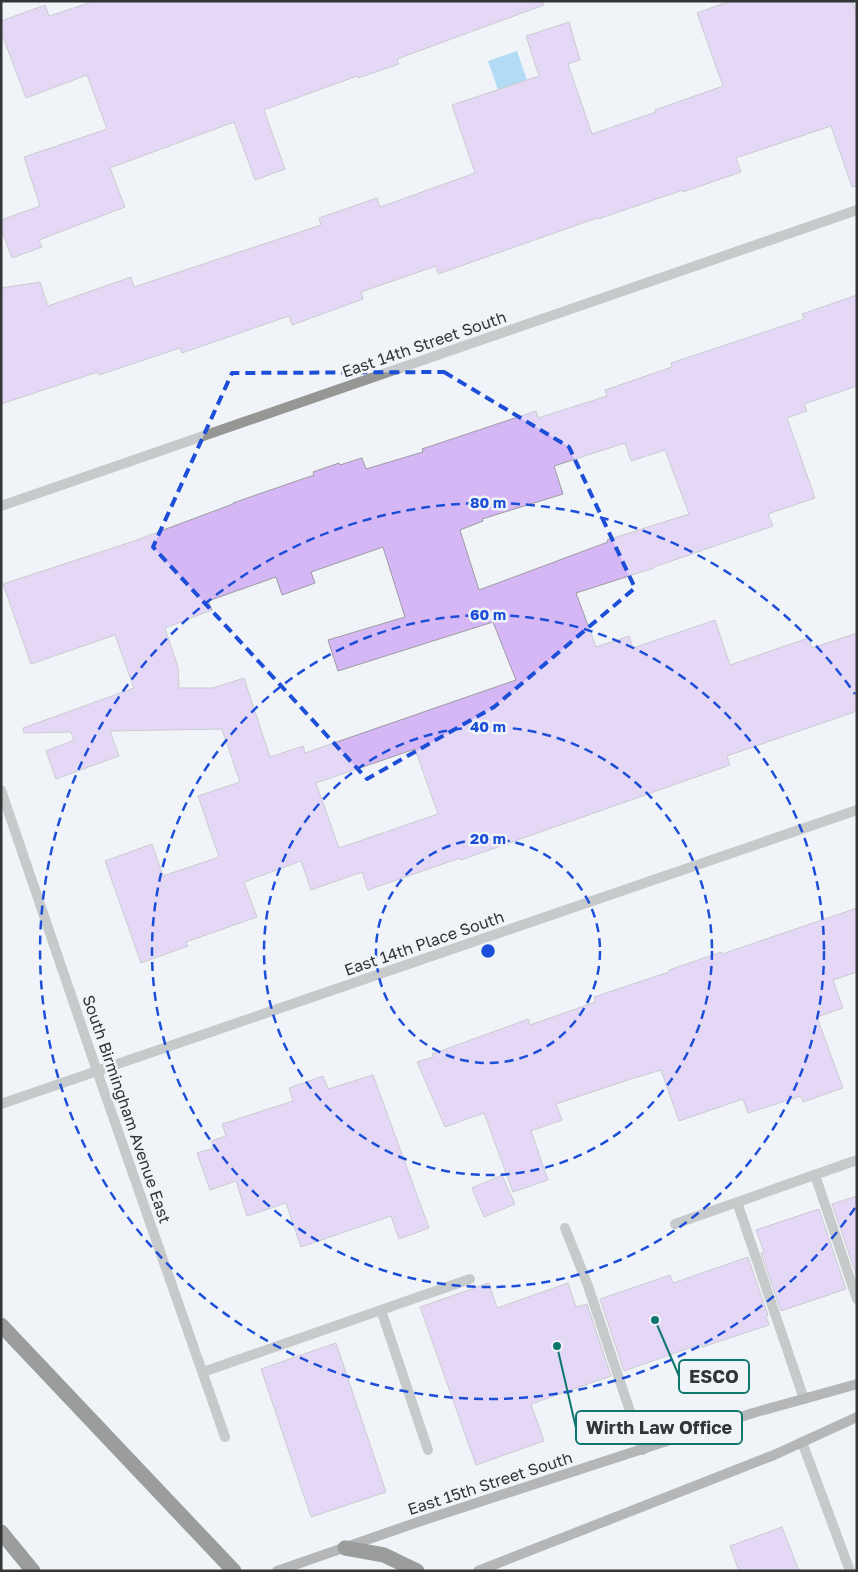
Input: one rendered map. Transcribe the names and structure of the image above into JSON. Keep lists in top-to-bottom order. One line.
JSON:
{"streets":{"main road":["East 15th Street South"],"street":["East 14th Street South","East 14th Place South","South Birmingham Avenue East"]},"crossings":[["East 14th Place South","South Birmingham Avenue East"]],"places":["ESCO","Wirth Law Office"],"rings":["80 m","60 m","40 m","20 m"]}
